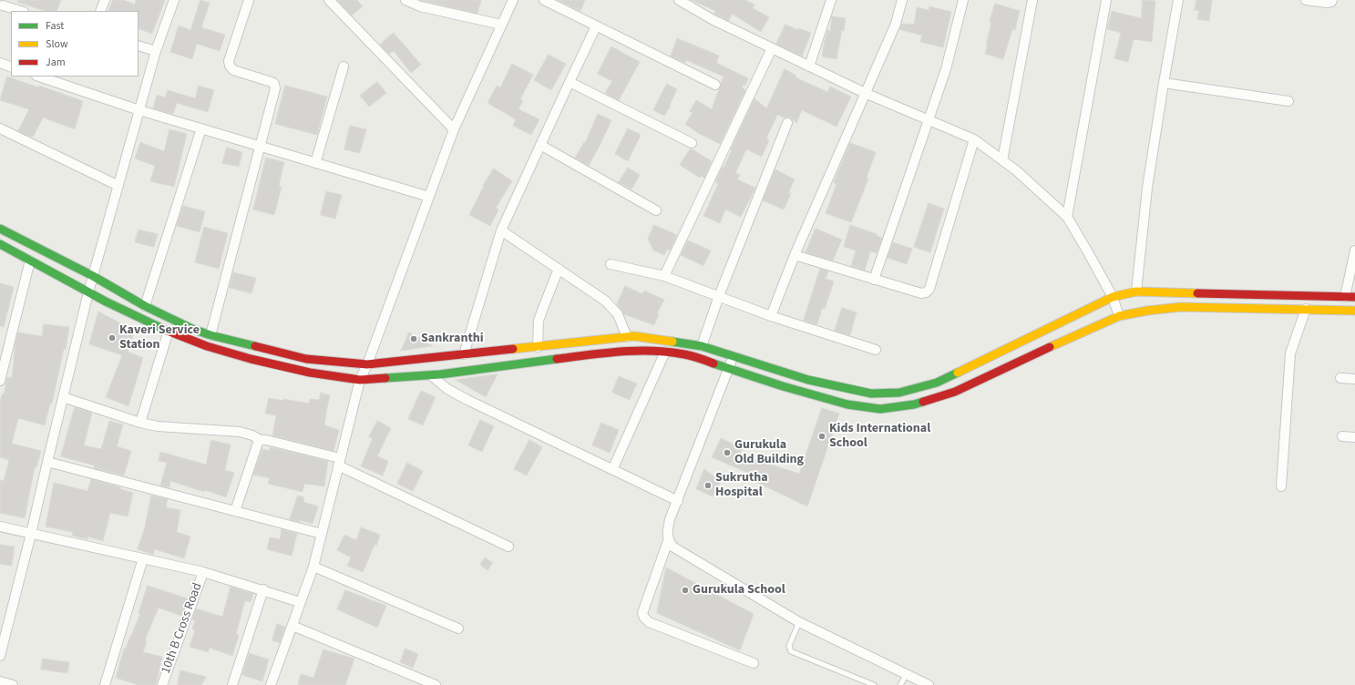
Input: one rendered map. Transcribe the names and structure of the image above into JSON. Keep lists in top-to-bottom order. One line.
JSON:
{"streets":{"street":["10th B Cross Road"]},"places":["Kaveri Service Station","Sankranthi","Kids International School","Gurukula Old Building","Sukrutha Hospital","Gurukula School"],"legend":["Fast","Slow","Jam"]}
